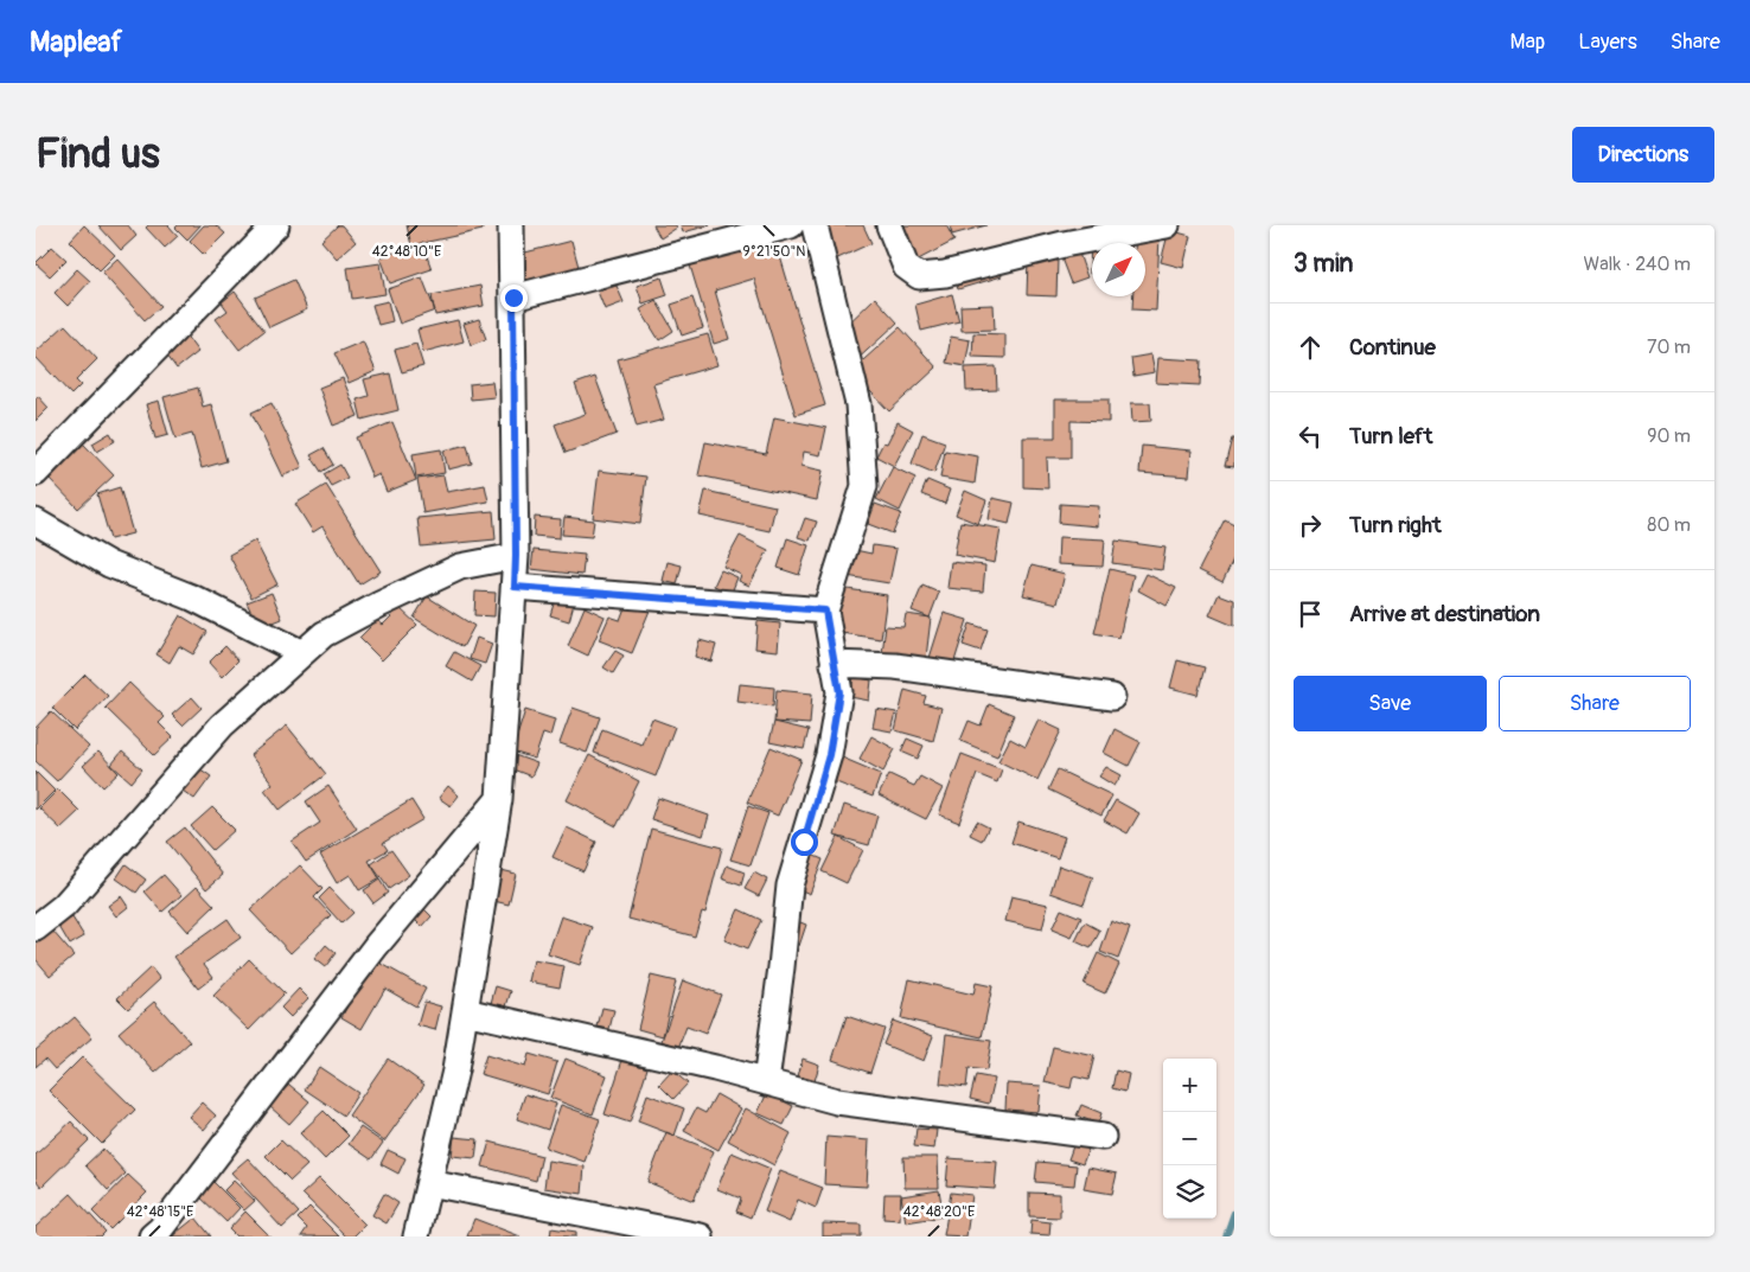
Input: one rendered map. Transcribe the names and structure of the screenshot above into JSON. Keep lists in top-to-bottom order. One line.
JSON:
{"north":"top right","page":{"header":"Mapleaf","nav":["Map","Layers","Share"],"buttons":["Directions",["Save","Share"]],"title":"Find us","heading":["3 min","Walk · 240 m"],"list":[["Continue","70 m"],["Turn left","90 m"],["Turn right","80 m"],"Arrive at destination"],"map_buttons":["+","−"]},"coordinates":["42°48'10\"E","9°21'50\"N","42°48'15\"E","42°48'20\"E"]}
